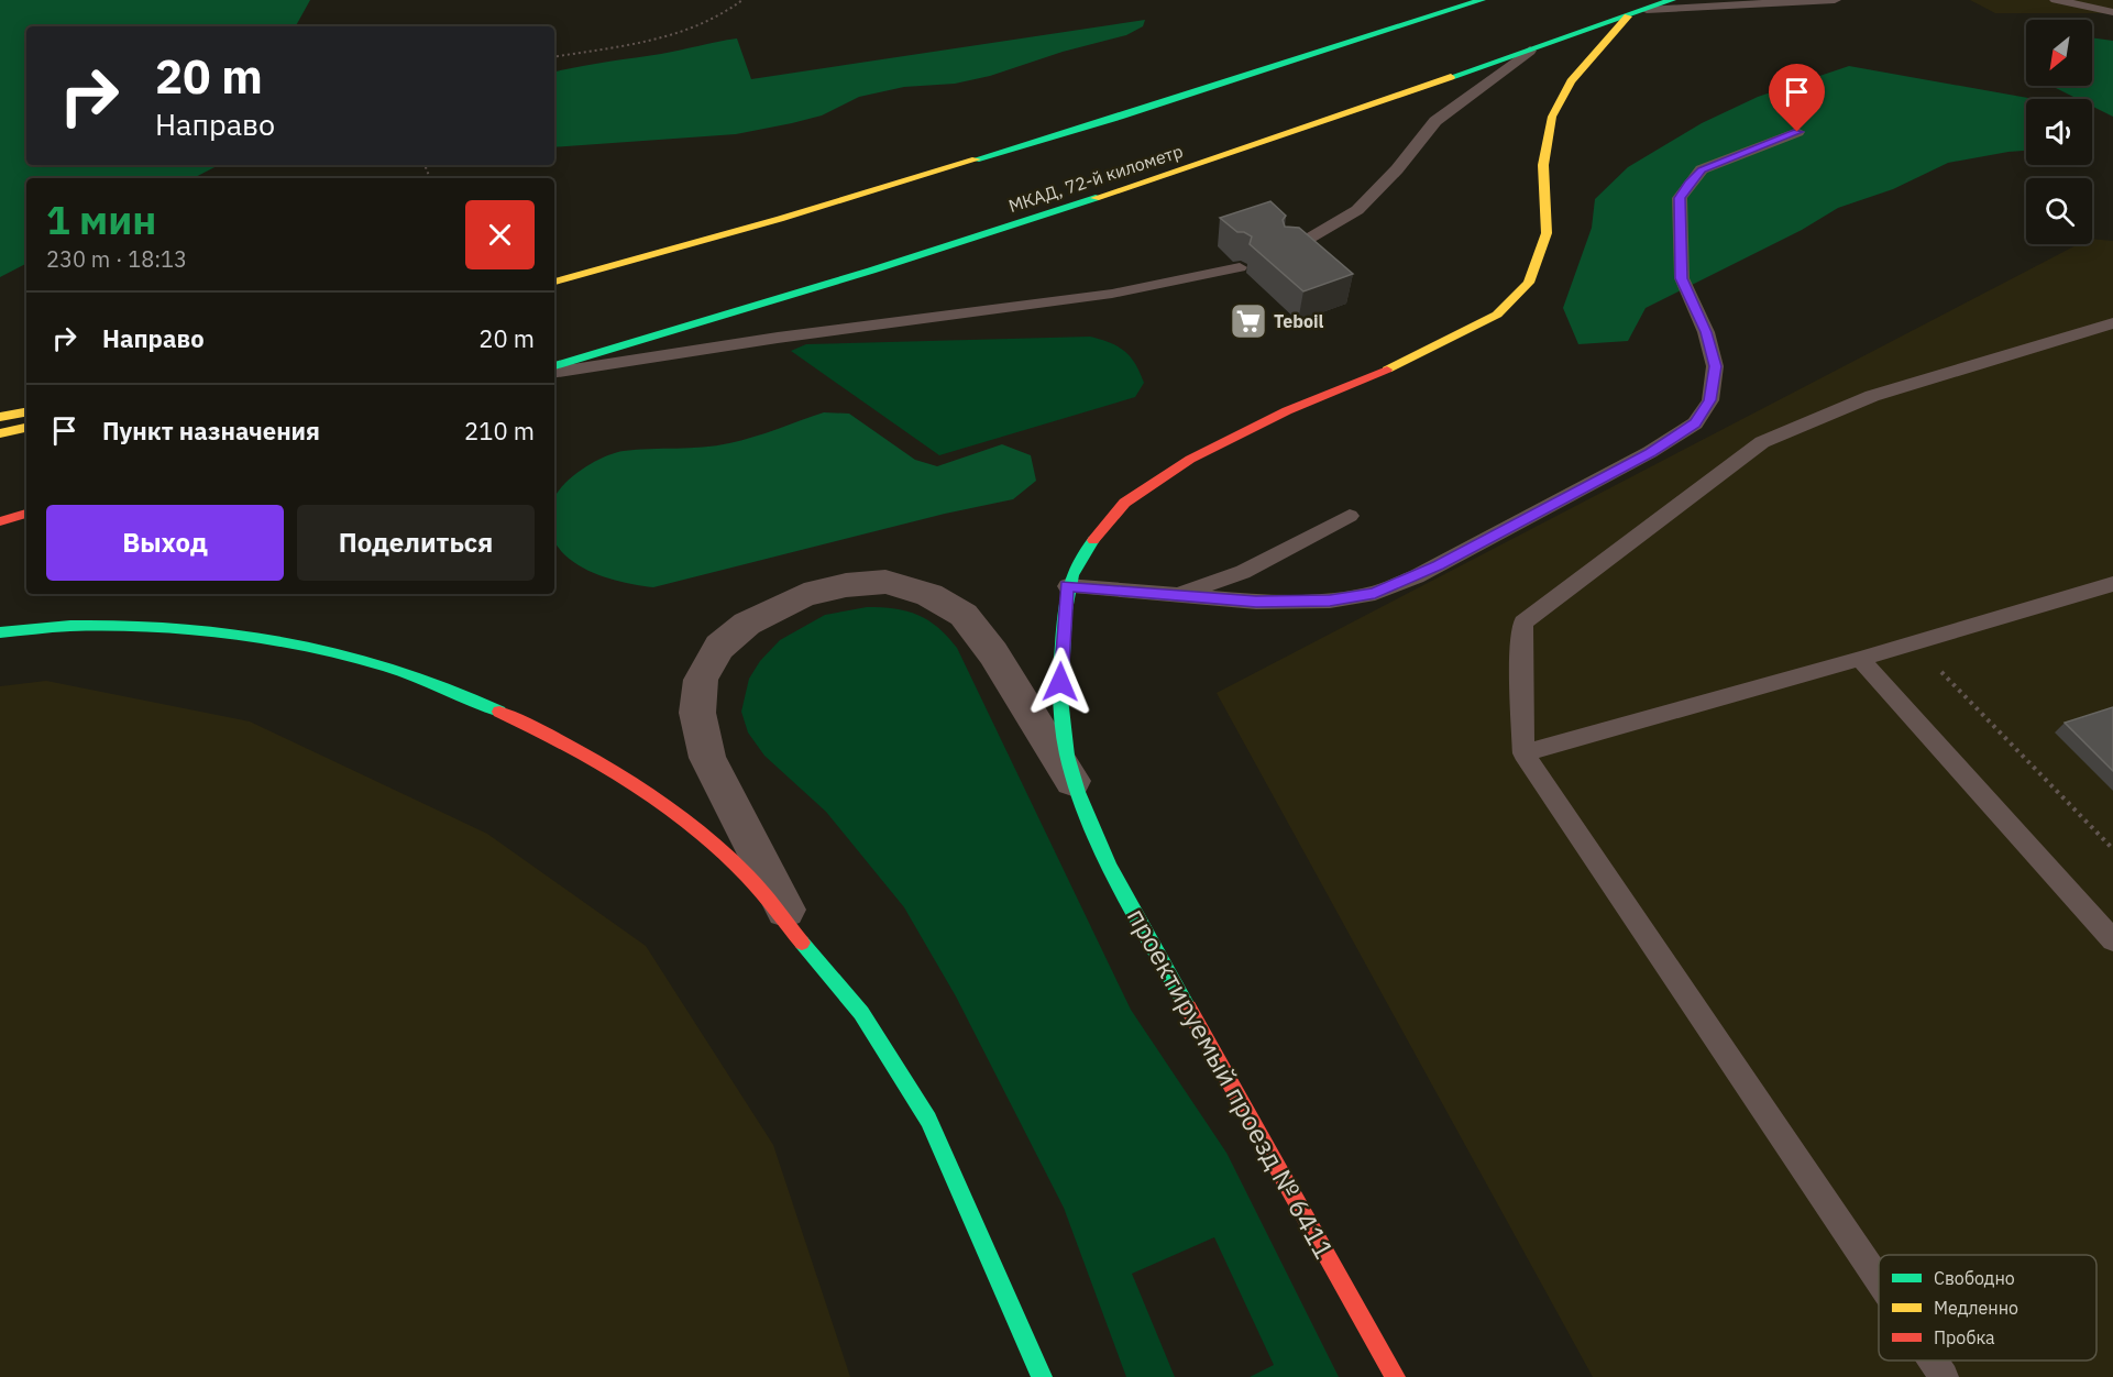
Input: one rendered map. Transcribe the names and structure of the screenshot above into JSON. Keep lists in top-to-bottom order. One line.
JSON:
{"streets":{"main road":["МКАД, 72-й километр","проектируемый проезд № 6411"]},"crossings":[["МКАД, 72-й километр","проектируемый проезд № 6411"]],"places":{"supermarket":["Teboil"]},"legend":["Свободно","Медленно","Пробка"],"north":"bottom left","page":{"turn":["20 m","Направо"],"heading":["1 мин","230 m · 18:13"],"list":[{"name":"Направо","value":"20 m"},{"name":"Пункт назначения","value":"210 m"}],"buttons":["Выход","Поделиться"]}}
